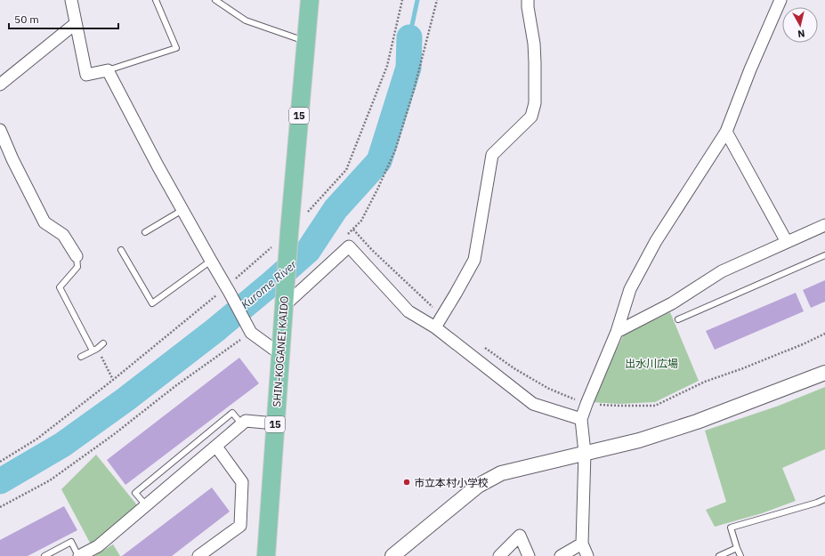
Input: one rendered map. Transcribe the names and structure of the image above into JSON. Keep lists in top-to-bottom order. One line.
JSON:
{"streets":{"main road":["15","SHIN-KOGANEI KAIDO"]},"crossings":[["15","SHIN-KOGANEI KAIDO"]],"water":["Kurome River"],"parks":["出水川広場"],"places":["市立本村小学校"],"scale_bar":"50 m","north":"bottom"}
